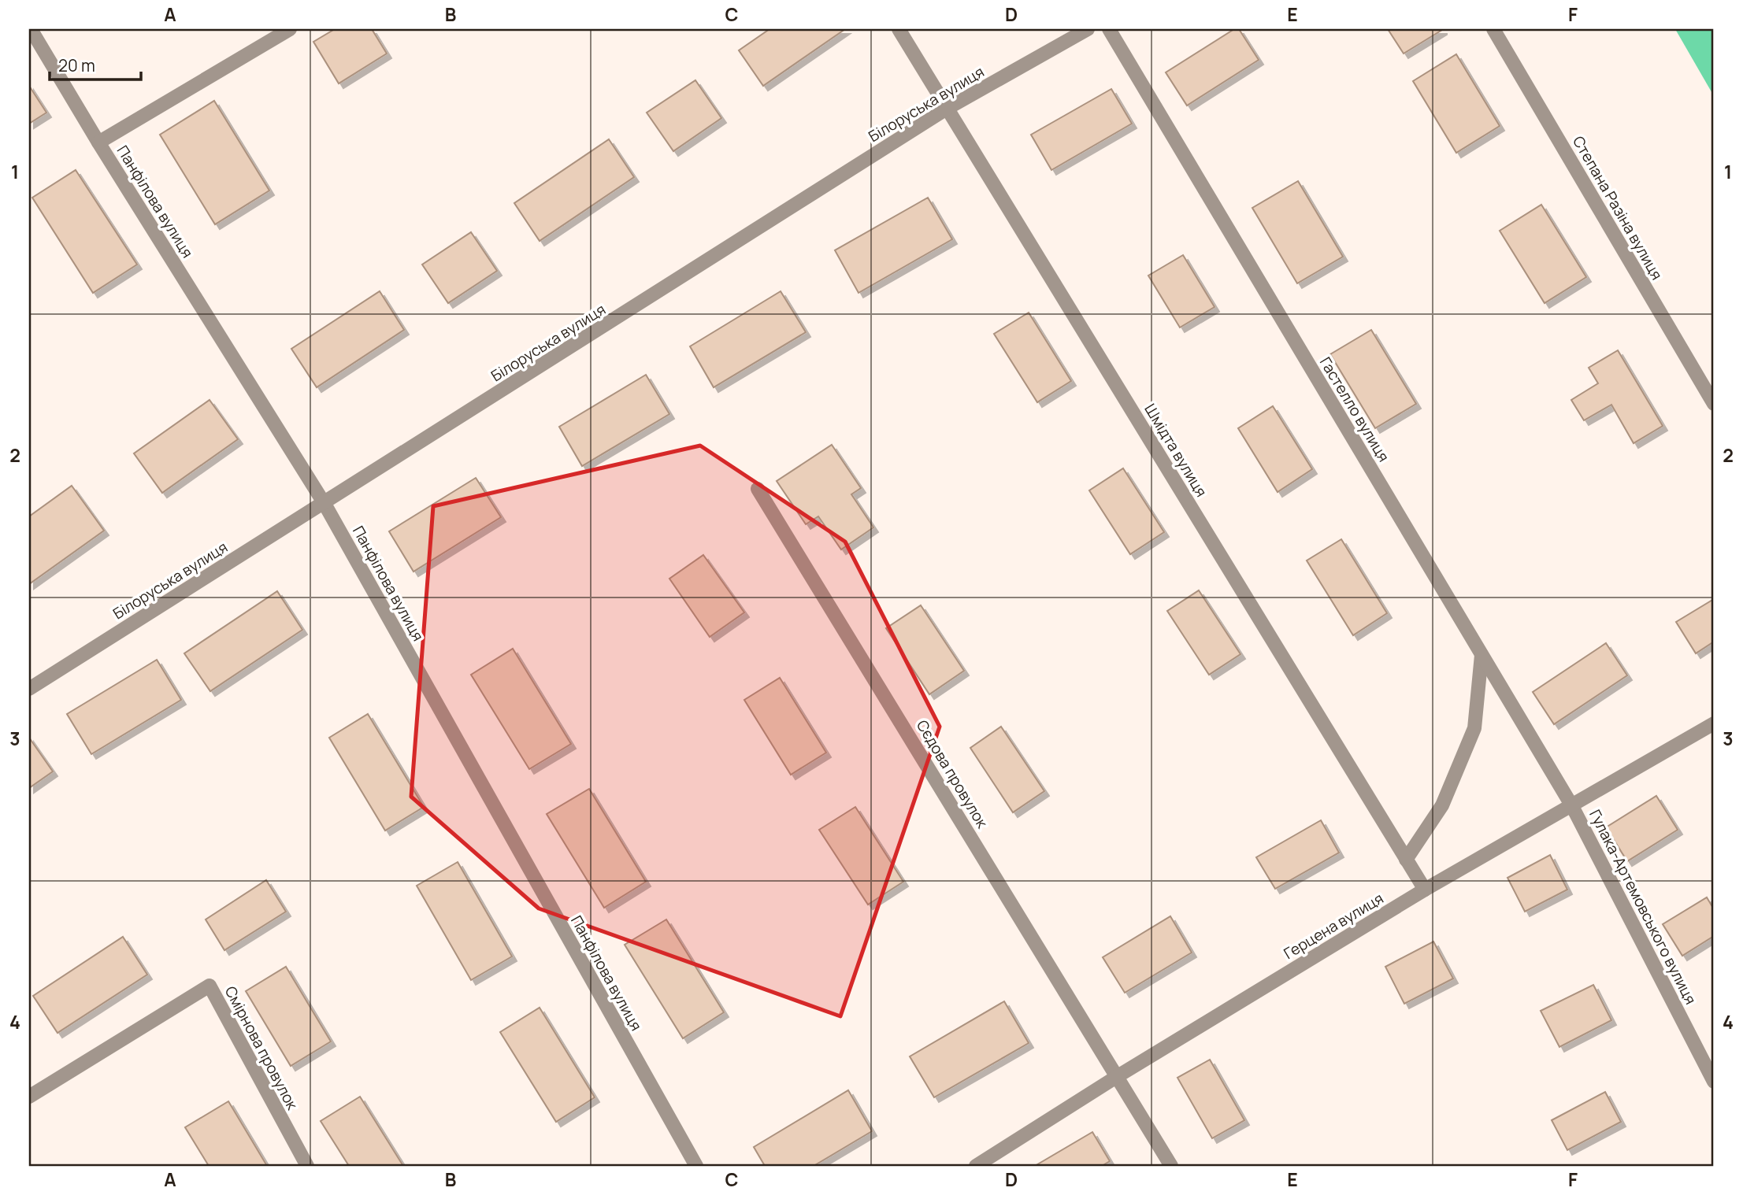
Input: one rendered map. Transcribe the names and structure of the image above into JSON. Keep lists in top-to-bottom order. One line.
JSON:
{"streets":{"street":["Білоруська вулиця","Панфілова вулиця","Степана Разіна вулиця","Гастелло вулиця","Шмідта вулиця","Сєдова провулок","Гулака-Артемовського вулиця","Герцена вулиця","Смірнова провулок"]},"crossings":[["Білоруська вулиця","Панфілова вулиця"],["Білоруська вулиця","Шмідта вулиця"],["Гастелло вулиця","Гулака-Артемовського вулиця"],["Гастелло вулиця","Герцена вулиця"],["Шмідта вулиця","Герцена вулиця"],["Сєдова провулок","Герцена вулиця"],["Гулака-Артемовського вулиця","Герцена вулиця"]],"scale_bar":"20 m","grid":{"columns":["A","B","C","D","E","F"],"rows":["1","2","3","4"]}}
